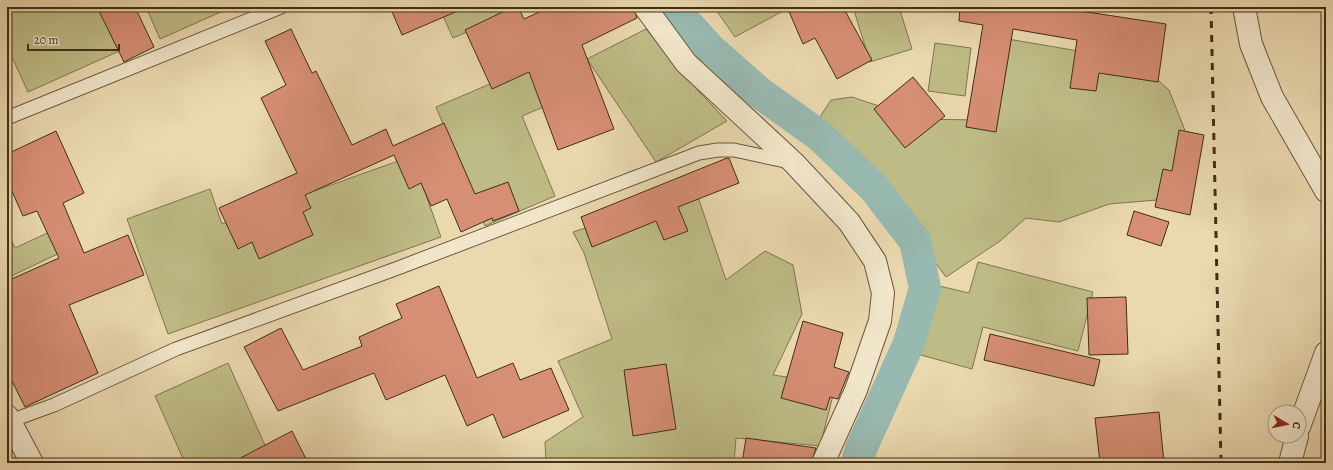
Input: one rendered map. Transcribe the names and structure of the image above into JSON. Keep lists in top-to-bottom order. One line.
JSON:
{"scale_bar":"20 m","north":"right"}
